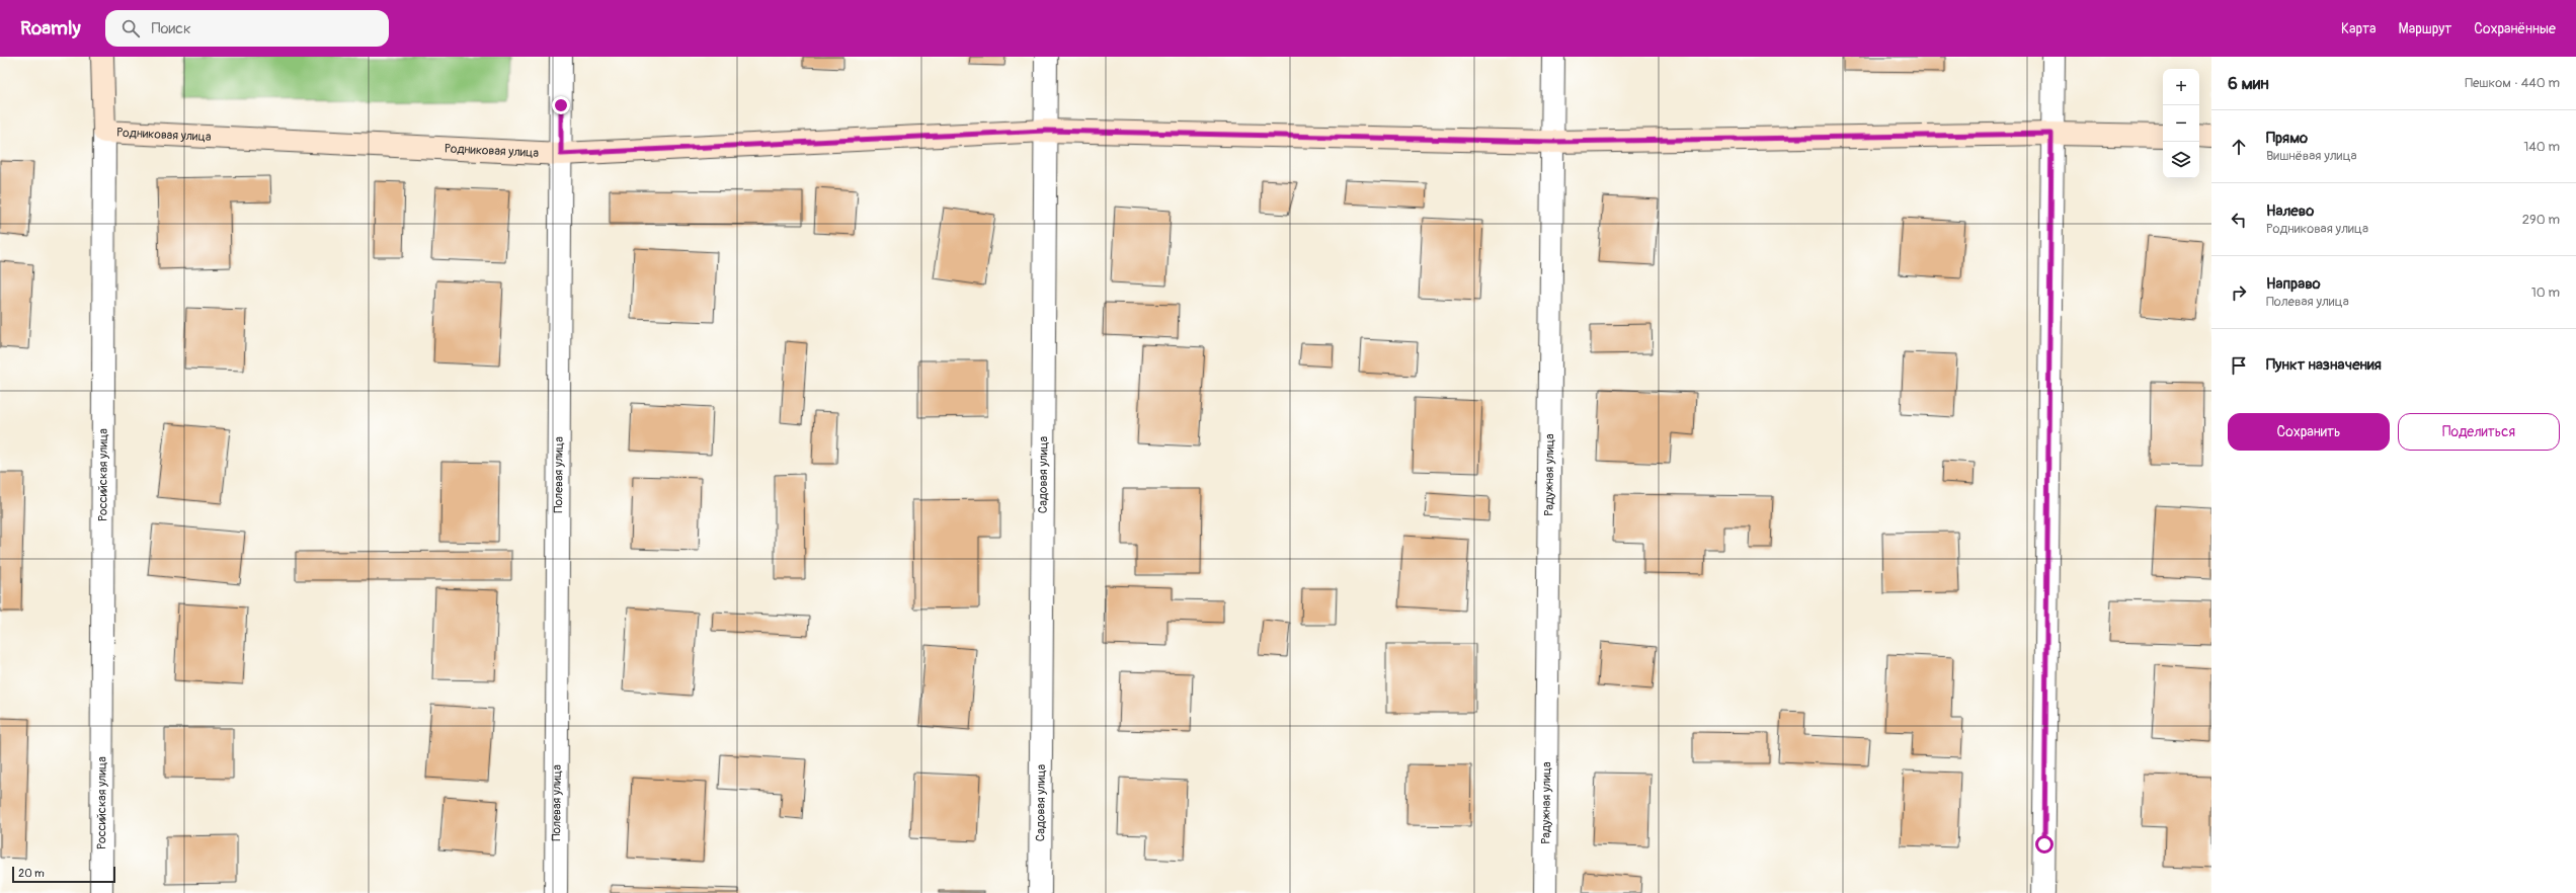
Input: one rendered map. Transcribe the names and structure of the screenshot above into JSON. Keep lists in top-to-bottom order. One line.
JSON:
{"streets":{"street":["Родниковая улица","Российская улица","Полевая улица","Садовая улица","Радужная улица"]},"crossings":[["Родниковая улица","Российская улица"],["Родниковая улица","Полевая улица"],["Родниковая улица","Садовая улица"],["Родниковая улица","Радужная улица"]],"scale_bar":"20 m","page":{"header":"Roamly","search":"Поиск","nav":["Карта","Маршрут","Сохранённые"],"heading":["6 мин","Пешком · 440 m"],"map_buttons":["+","−"],"list":[["Прямо","Вишнёвая улица","140 m"],["Налево","Родниковая улица","290 m"],["Направо","Полевая улица","10 m"],"Пункт назначения"],"buttons":["Сохранить","Поделиться"],"scale":"20 m"}}
